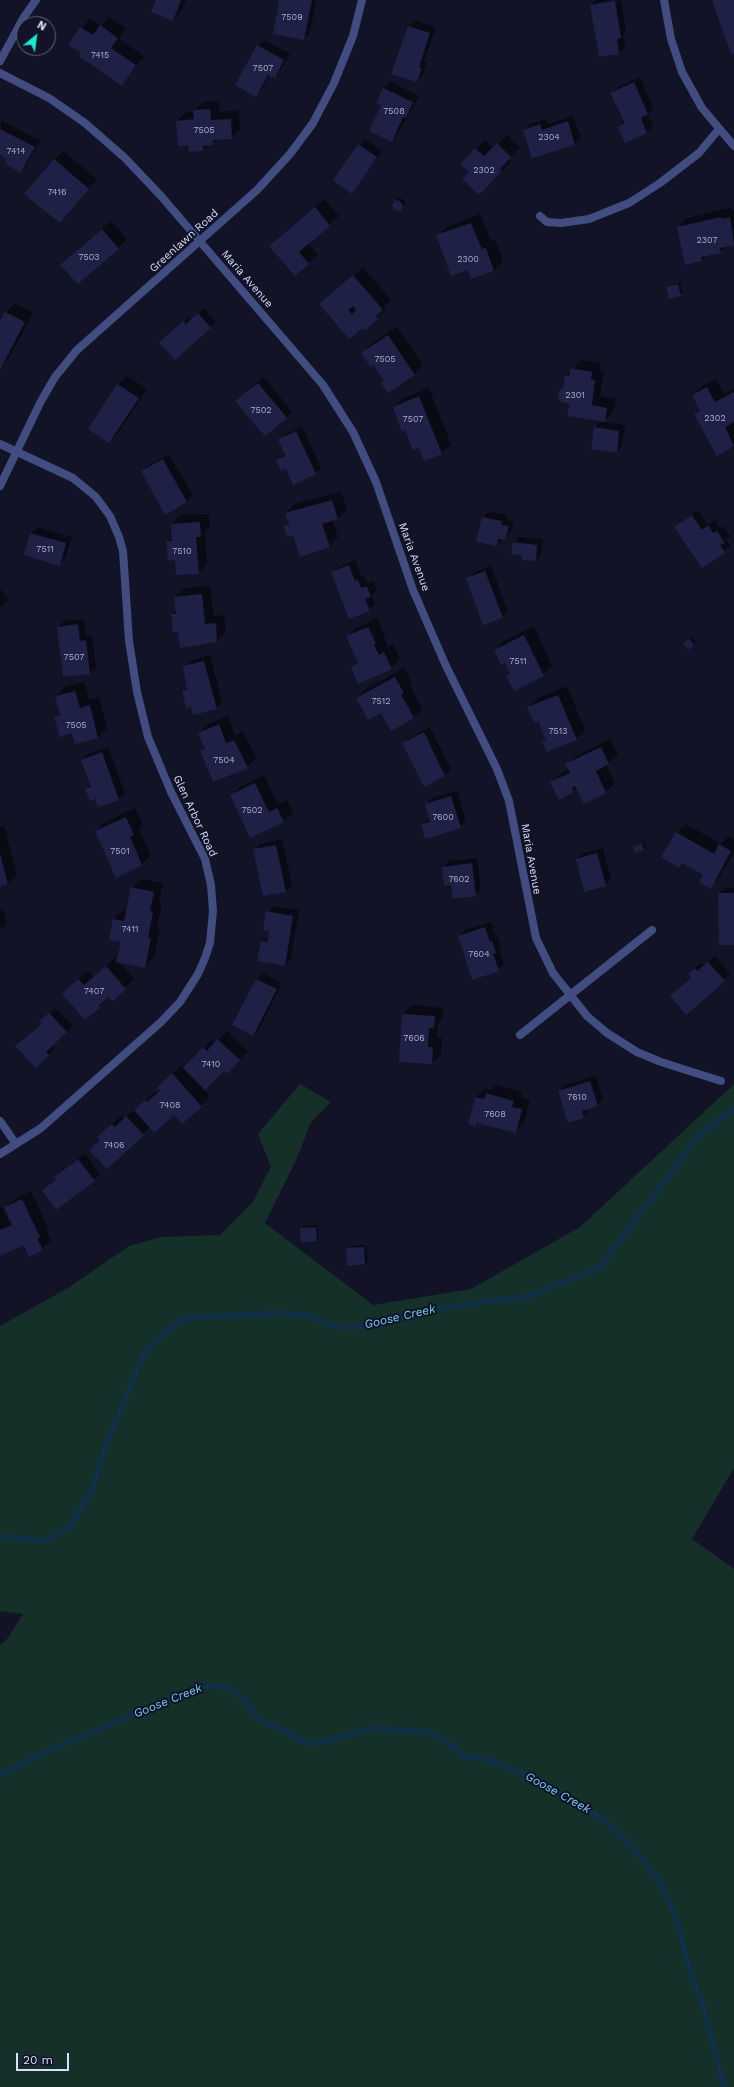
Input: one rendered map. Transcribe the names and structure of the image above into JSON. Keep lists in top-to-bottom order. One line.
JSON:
{"streets":{"street":["Greenlawn Road","Maria Avenue","Glen Arbor Road"]},"crossings":[["Greenlawn Road","Maria Avenue"],["Greenlawn Road","Glen Arbor Road"]],"water":["Goose Creek"],"house_numbers":["7509","7415","7507","7508","7505","2304","7414","2302","7416","2307","7503","2300","7505","2301","7502","2302","7507","7511","7510","7507","7511","7512","7505","7513","7504","7502","7600","7501","7602","7411","7604","7407","7606","7410","7610","7408","7608","7406"],"scale_bar":"20 m","north":"top right"}
